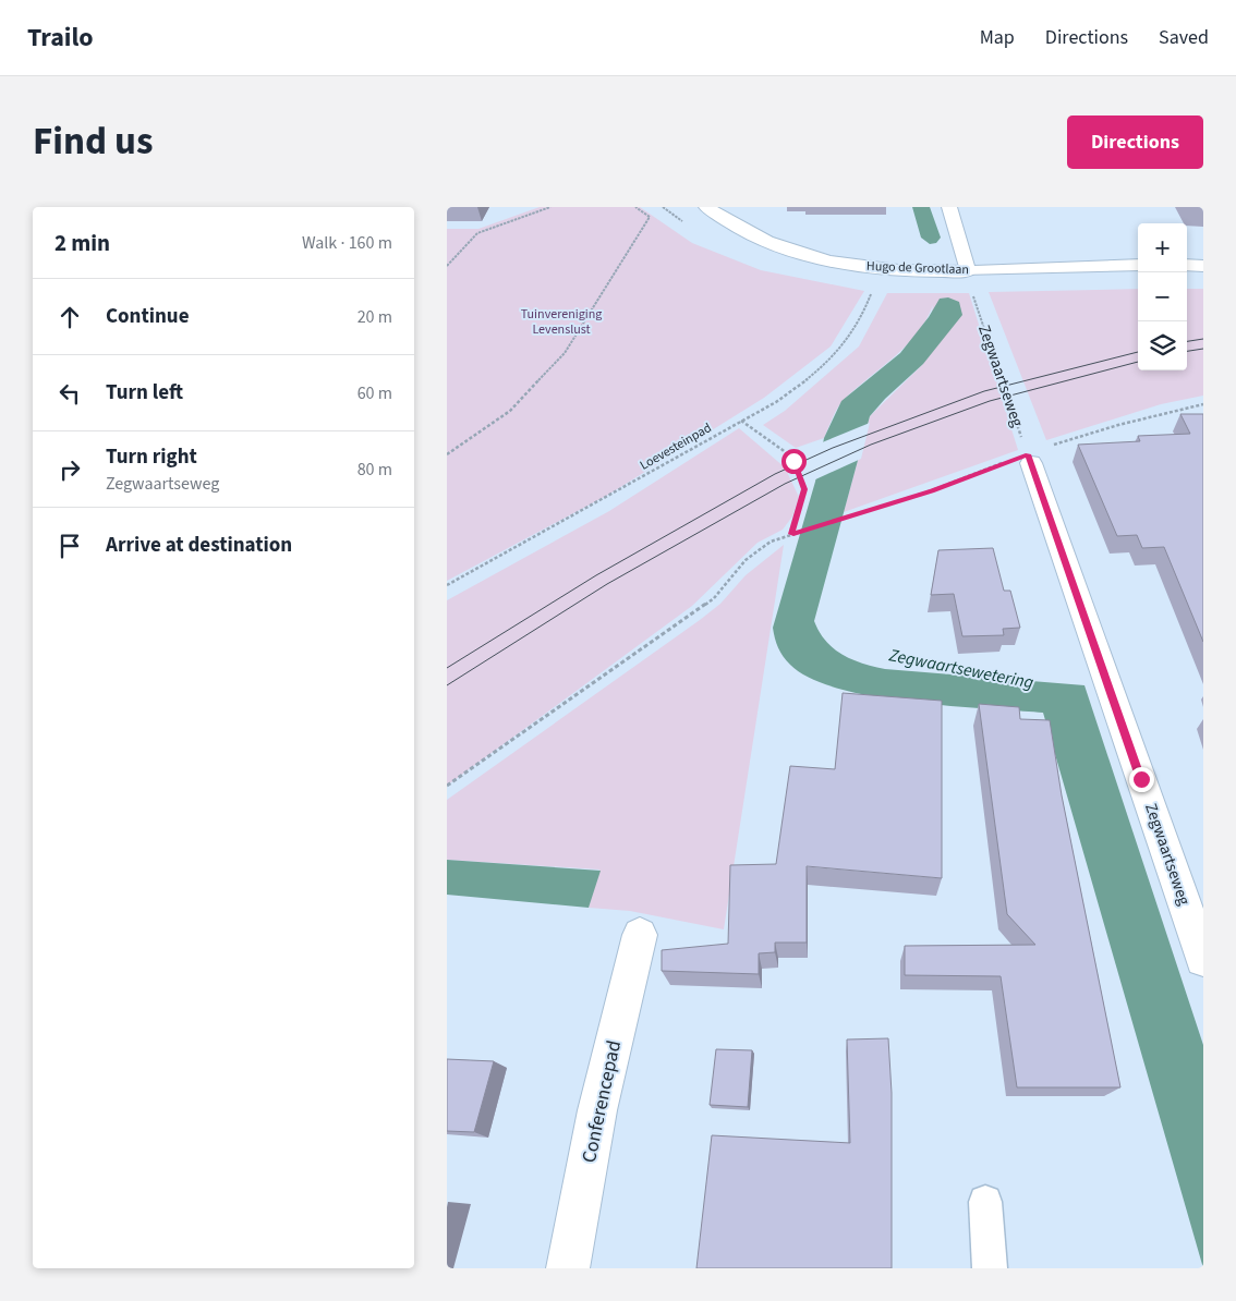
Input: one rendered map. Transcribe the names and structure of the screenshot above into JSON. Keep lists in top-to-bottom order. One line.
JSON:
{"streets":{"street":["Hugo de Grootlaan","Zegwaartseweg","Conferencepad"],"path":["Loevesteinpad"]},"crossings":[["Hugo de Grootlaan","Zegwaartseweg"]],"water":["Zegwaartsewetering"],"parks":["Tuinvereniging Levenslust"],"page":{"header":"Trailo","nav":["Map","Directions","Saved"],"title":"Find us","buttons":"Directions","heading":["2 min","Walk · 160 m"],"map_buttons":["+","−"],"list":[["Continue","20 m"],["Turn left","60 m"],["Turn right","Zegwaartseweg","80 m"],"Arrive at destination"]}}
